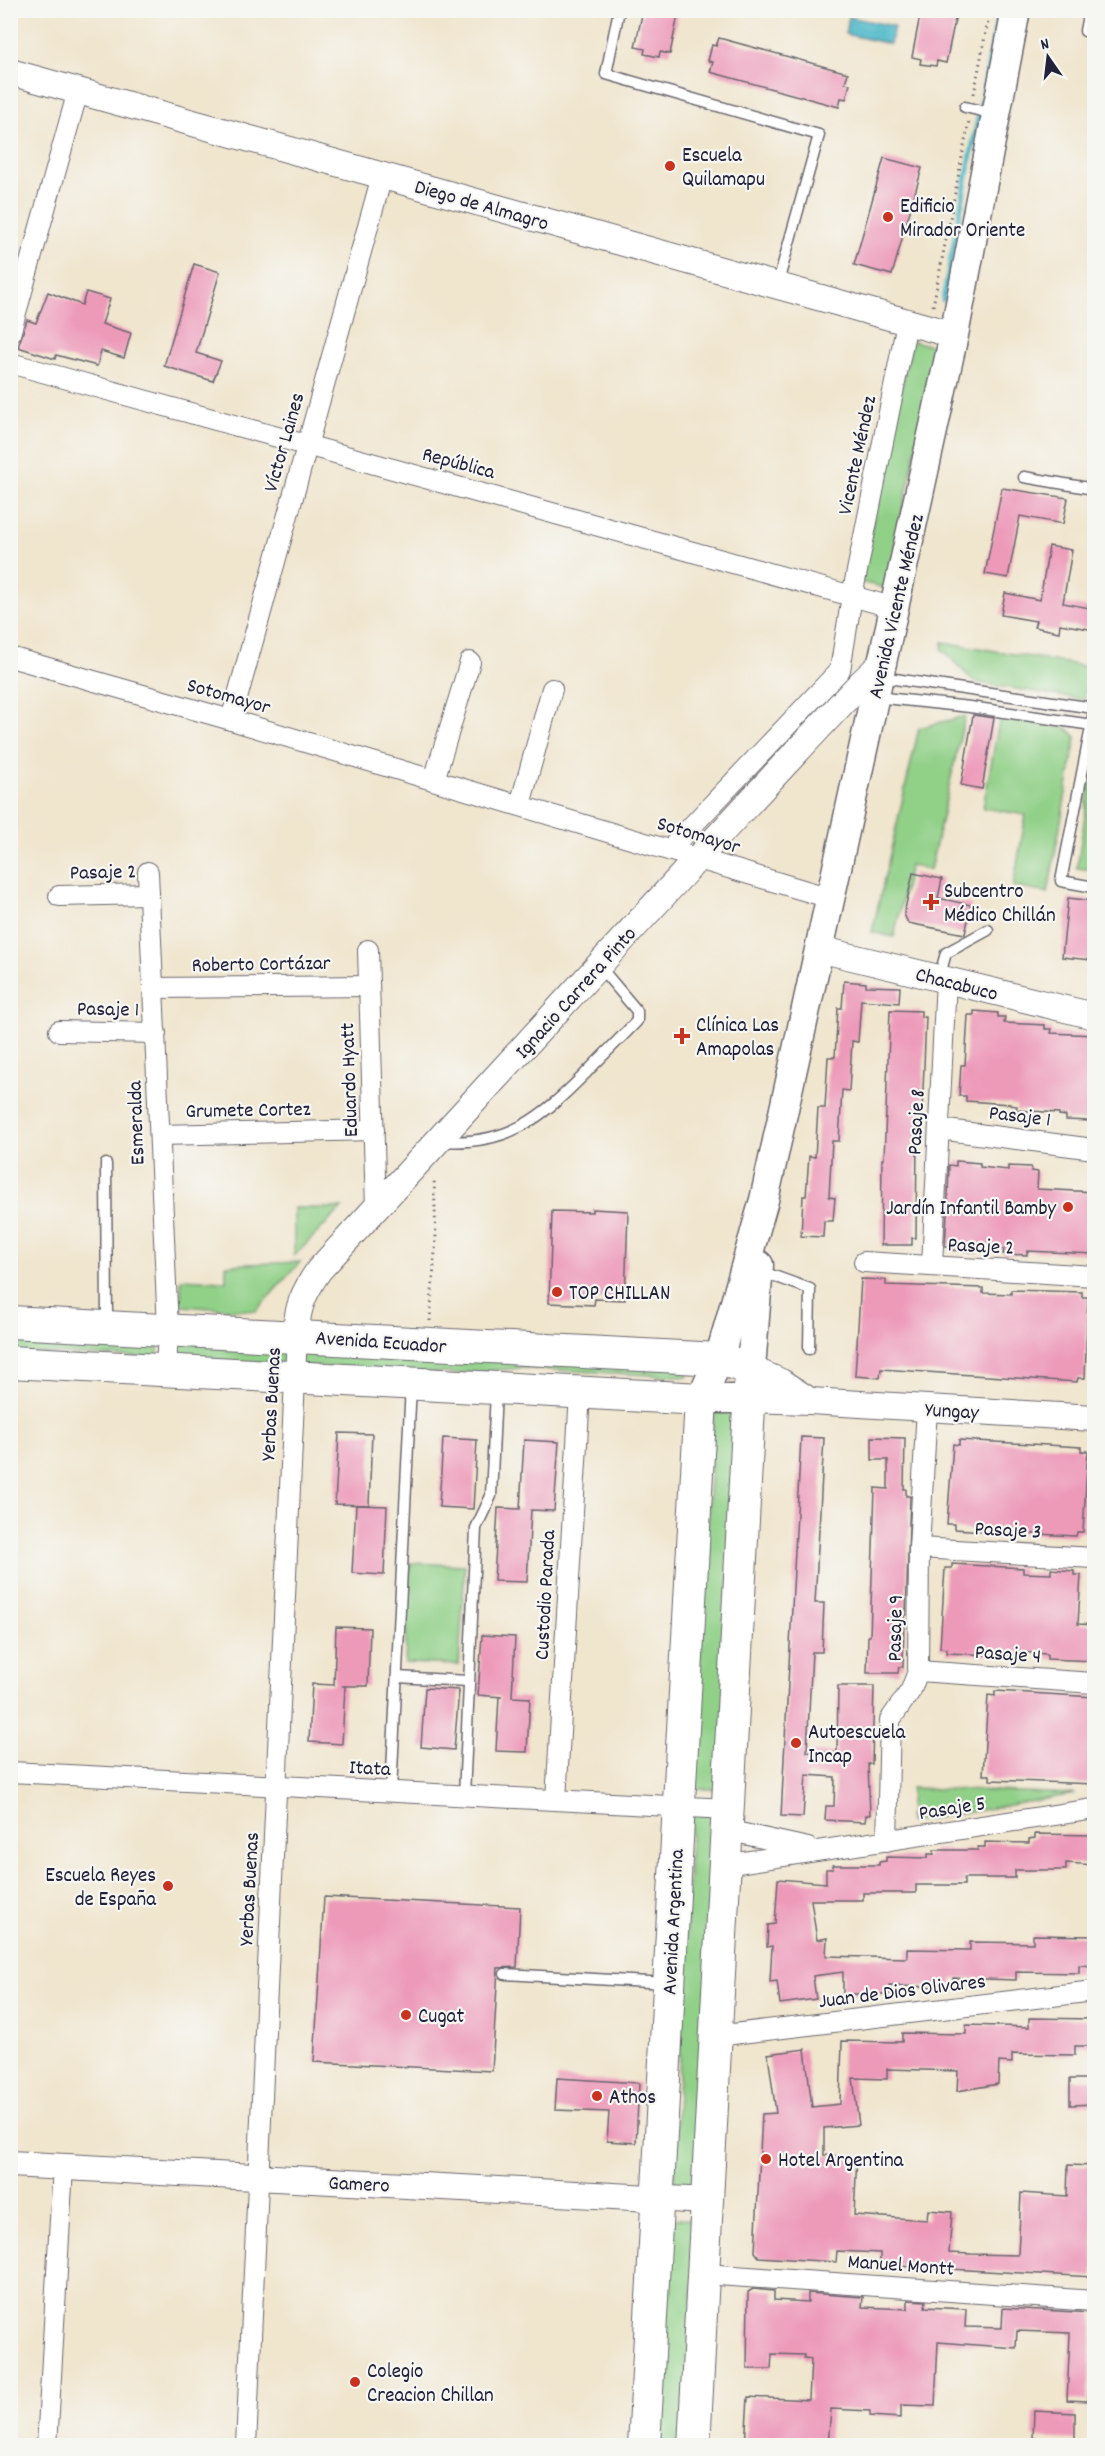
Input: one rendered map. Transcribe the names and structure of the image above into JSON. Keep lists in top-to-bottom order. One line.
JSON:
{"streets":{"main road":["Avenida Vicente Méndez","Avenida Ecuador","Avenida Argentina"],"street":["Diego de Almagro","Víctor Laines","Vicente Méndez","República","Sotomayor","Pasaje 2","Roberto Cortázar","Chacabuco","Ignacio Carrera Pinto","Pasaje 1","Eduardo Hyatt","Grumete Cortez","Pasaje 8","Esmeralda","Yerbas Buenas","Yungay","Pasaje 3","Custodio Parada","Pasaje 9","Pasaje 4","Itata","Pasaje 5","Juan de Dios Olivares","Gamero","Manuel Montt"]},"crossings":[["Diego de Almagro","Víctor Laines"],["Diego de Almagro","Vicente Méndez"],["Diego de Almagro","Avenida Vicente Méndez"],["Víctor Laines","República"],["Víctor Laines","Sotomayor"],["Vicente Méndez","República"],["República","Avenida Vicente Méndez"],["Avenida Vicente Méndez","Sotomayor"],["Avenida Vicente Méndez","Chacabuco"],["Avenida Vicente Méndez","Ignacio Carrera Pinto"],["Avenida Vicente Méndez","Avenida Ecuador"],["Avenida Vicente Méndez","Yungay"],["Avenida Vicente Méndez","Avenida Argentina"],["Sotomayor","Ignacio Carrera Pinto"],["Pasaje 2","Pasaje 8"],["Pasaje 2","Esmeralda"],["Roberto Cortázar","Eduardo Hyatt"],["Roberto Cortázar","Esmeralda"],["Chacabuco","Pasaje 8"],["Ignacio Carrera Pinto","Eduardo Hyatt"],["Ignacio Carrera Pinto","Avenida Ecuador"],["Ignacio Carrera Pinto","Yerbas Buenas"],["Pasaje 1","Pasaje 8"],["Pasaje 1","Esmeralda"],["Eduardo Hyatt","Grumete Cortez"],["Grumete Cortez","Esmeralda"],["Esmeralda","Avenida Ecuador"],["Avenida Ecuador","Yerbas Buenas"],["Avenida Ecuador","Yungay"],["Avenida Ecuador","Custodio Parada"],["Avenida Ecuador","Avenida Argentina"],["Yerbas Buenas","Itata"],["Yerbas Buenas","Gamero"],["Yungay","Pasaje 9"],["Pasaje 3","Pasaje 9"],["Custodio Parada","Itata"],["Pasaje 9","Pasaje 4"],["Pasaje 9","Pasaje 5"],["Itata","Pasaje 5"],["Itata","Avenida Argentina"],["Avenida Argentina","Gamero"]],"places":{"other":["Escuela Quilamapu","Edificio Mirador Oriente","Jardín Infantil Bamby","TOP CHILLAN","Autoescuela Incap","Escuela Reyes de España","Cugat","Athos","Hotel Argentina","Colegio Creacion Chillan"],"health":["Subcentro Médico Chillán","Clínica Las Amapolas"]},"north":"top"}
